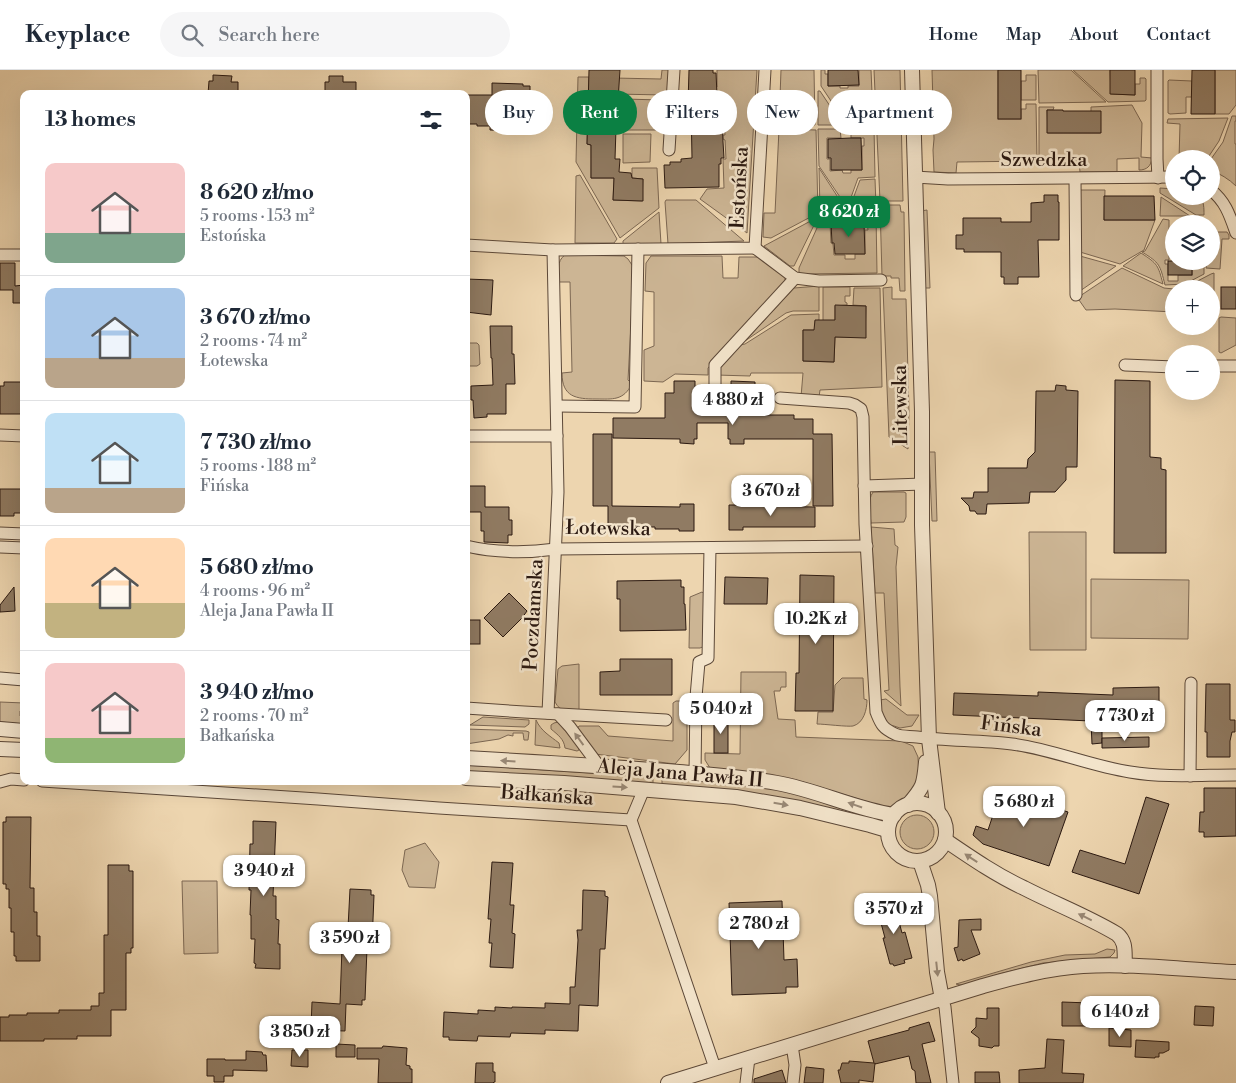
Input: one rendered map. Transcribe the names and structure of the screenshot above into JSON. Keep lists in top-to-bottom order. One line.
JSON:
{"streets":{"street":["Szwedzka","Estońska","Litewska","Łotewska","Poczdamska","Fińska","Aleja Jana Pawła II","Bałkańska"]},"crossings":[["Szwedzka","Litewska"],["Litewska","Fińska"],["Litewska","Aleja Jana Pawła II"],["Łotewska","Poczdamska"]],"page":{"header":"Keyplace","search":"Search here","nav":["Home","Map","About","Contact"],"chip":["Buy","Rent","Filters","New","Apartment"],"heading":"13 homes","map_buttons":["+","−"],"list":[{"name":"8 620 zł/mo","note":"5 rooms · 153 m² · Estońska"},{"name":"3 670 zł/mo","note":"2 rooms · 74 m² · Łotewska"},{"name":"7 730 zł/mo","note":"5 rooms · 188 m² · Fińska"},{"name":"5 680 zł/mo","note":"4 rooms · 96 m² · Aleja Jana Pawła II"},{"name":"3 940 zł/mo","note":"2 rooms · 70 m² · Bałkańska"}],"price":["8 620 zł","4 880 zł","3 670 zł","10.2K zł","5 040 zł","7 730 zł","5 680 zł","3 940 zł","3 570 zł","2 780 zł","3 590 zł","6 140 zł","3 850 zł"]}}
